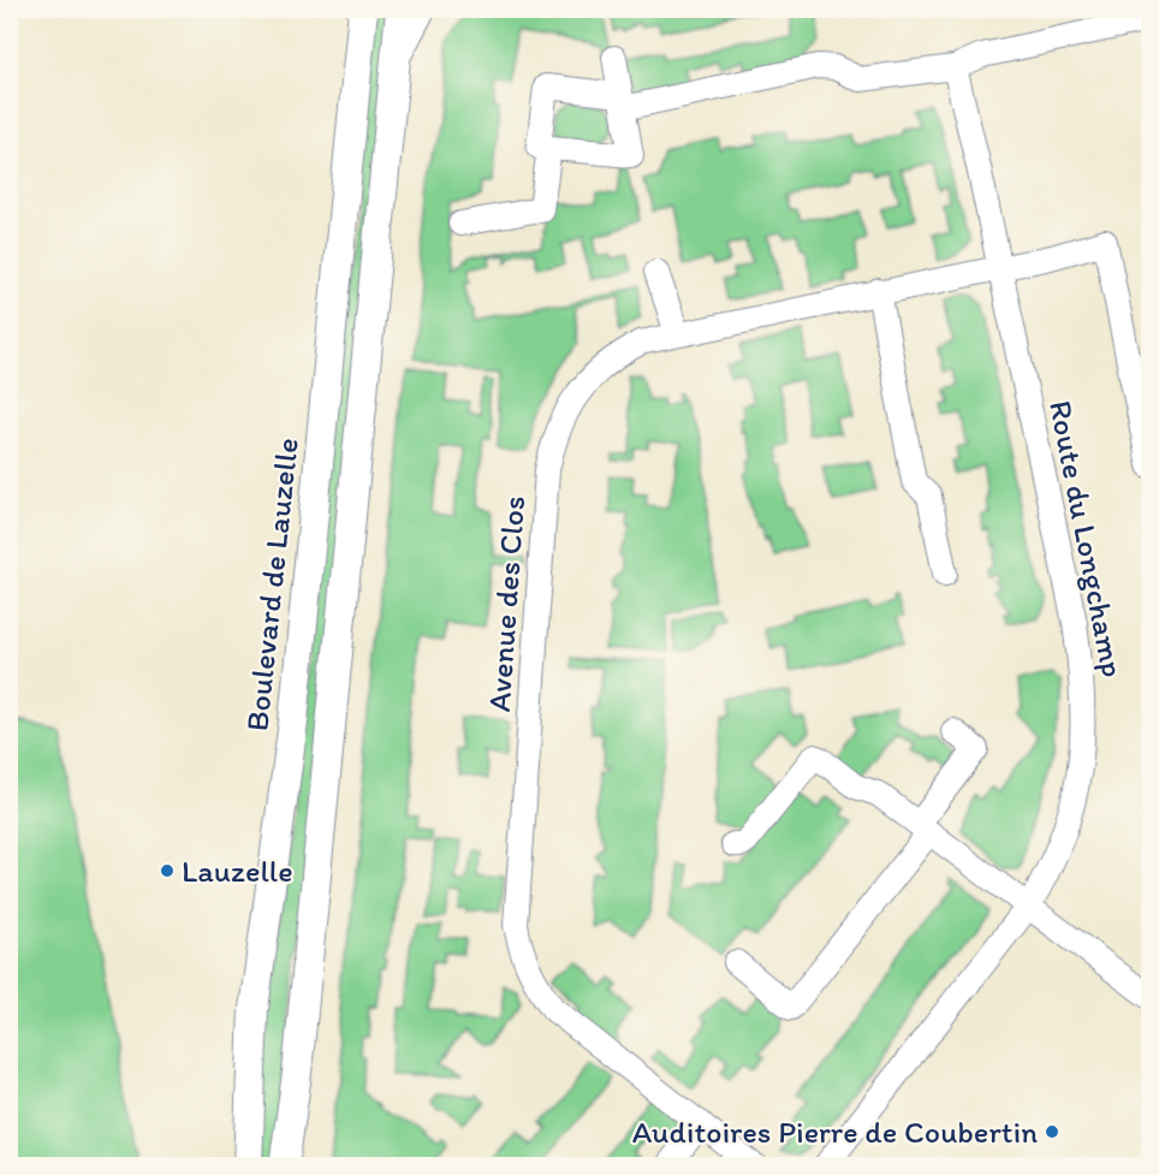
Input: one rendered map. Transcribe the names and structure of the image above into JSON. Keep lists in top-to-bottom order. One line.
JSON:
{"streets":{"main road":["Boulevard de Lauzelle"],"street":["Route du Longchamp","Avenue des Clos"]},"crossings":[["Route du Longchamp","Avenue des Clos"]],"places":["Lauzelle","Auditoires Pierre de Coubertin"]}
